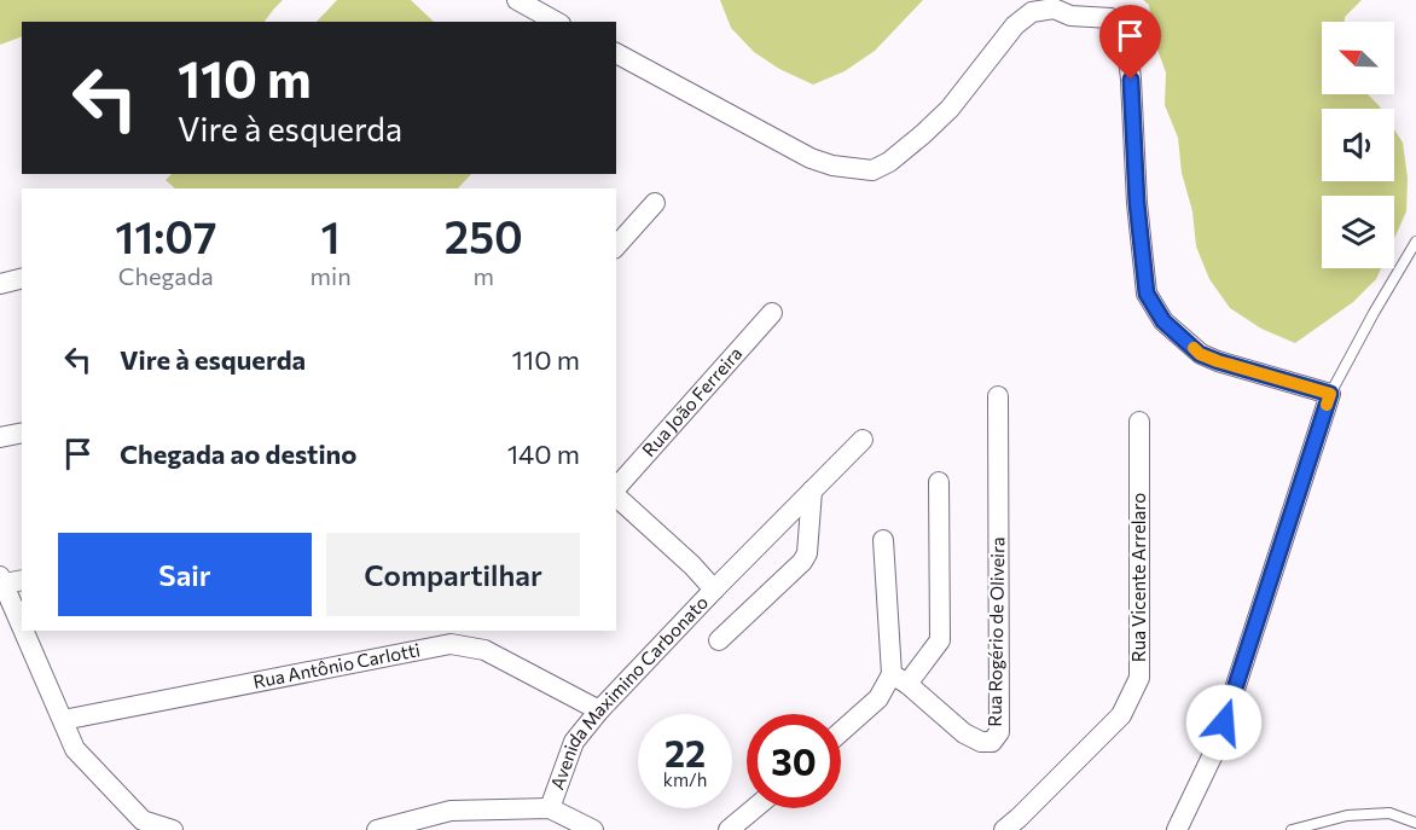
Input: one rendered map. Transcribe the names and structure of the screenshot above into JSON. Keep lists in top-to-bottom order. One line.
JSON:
{"streets":{"street":["Rua João Ferreira","Rua Vicente Arrelaro","Rua Rogério de Oliveira","Rua Antônio Carlotti","Avenida Maximino Carbonato"]},"crossings":[["Rua Antônio Carlotti","Avenida Maximino Carbonato"]],"north":"top left","page":{"turn":["110 m","Vire à esquerda"],"eta":["11:07","Chegada","1","min","250","m"],"list":[{"name":"Vire à esquerda","value":"110 m"},{"name":"Chegada ao destino","value":"140 m"}],"buttons":["Sair","Compartilhar"],"speed":"22 km/h","limit":"30"}}
